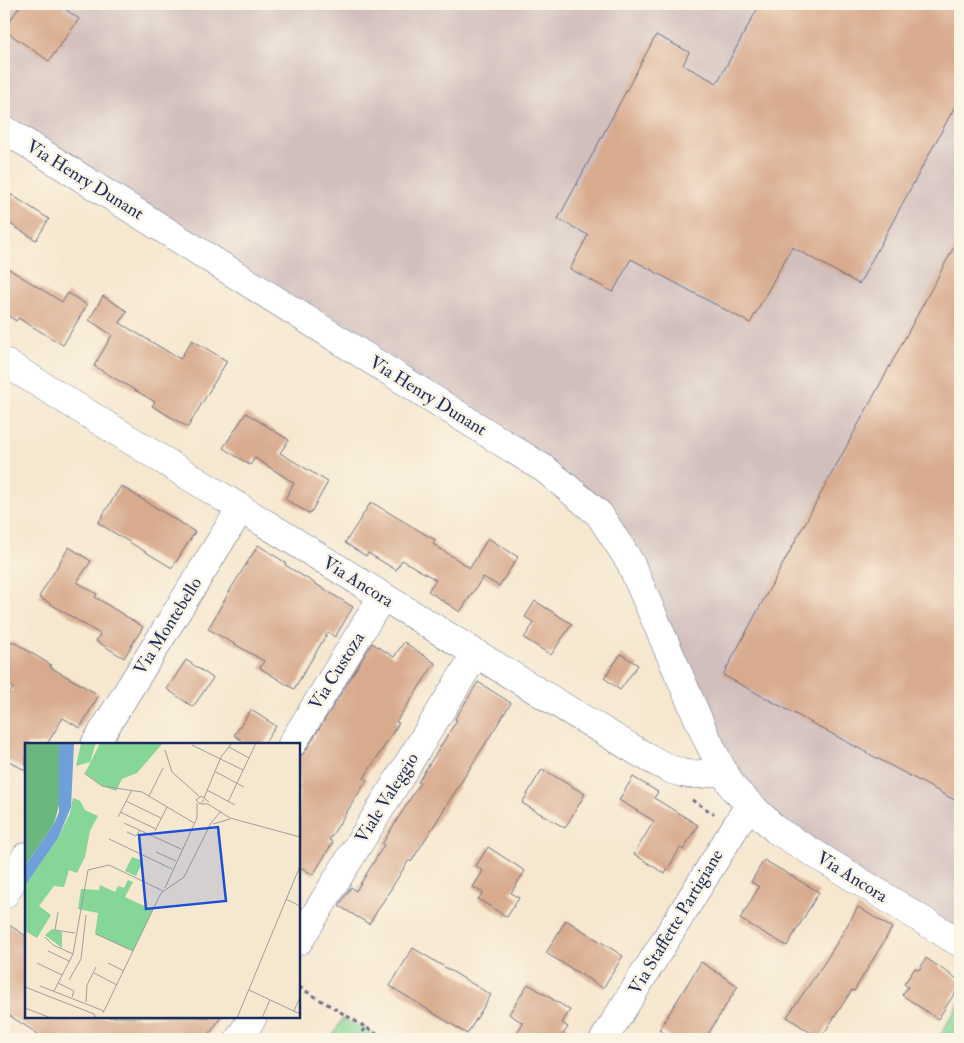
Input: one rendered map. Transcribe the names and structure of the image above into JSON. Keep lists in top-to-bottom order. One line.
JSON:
{"streets":{"street":["Via Henry Dunant","Via Ancora","Via Montebello","Via Custoza","Viale Valeggio","Via Staffette Partigiane"]},"crossings":[["Via Henry Dunant","Via Ancora"],["Via Henry Dunant","Via Staffette Partigiane"],["Via Ancora","Via Montebello"],["Via Ancora","Via Custoza"],["Via Ancora","Viale Valeggio"],["Via Ancora","Via Staffette Partigiane"]]}
